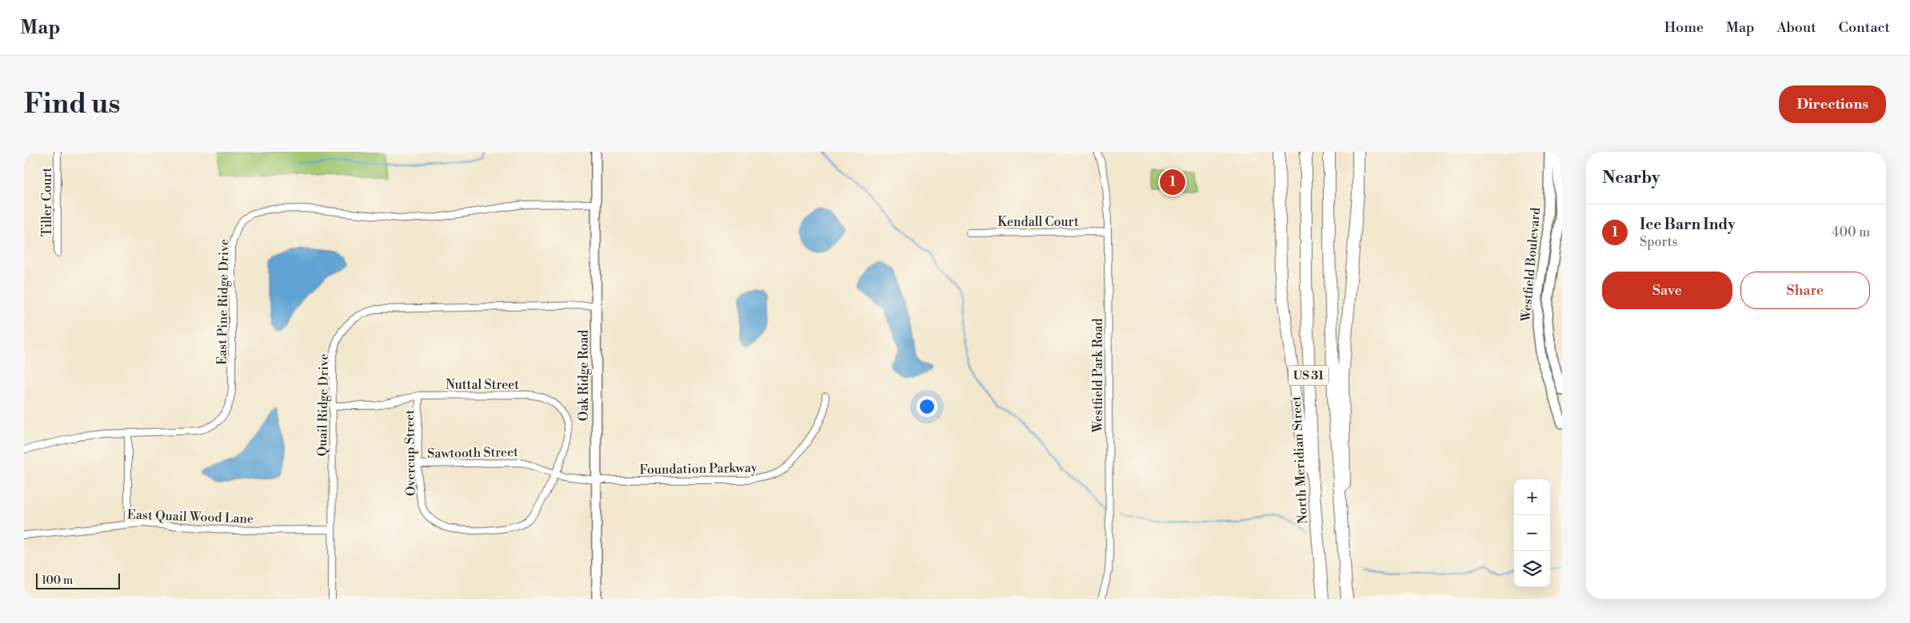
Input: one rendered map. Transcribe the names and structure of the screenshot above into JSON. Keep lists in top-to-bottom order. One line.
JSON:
{"streets":{"highway":["US 31","North Meridian Street"],"street":["Tiller Court","Kendall Court","Westfield Boulevard","East Pine Ridge Drive","Oak Ridge Road","Westfield Park Road","Nuttal Street","Quail Ridge Drive","Sawtooth Street","Overcup Street","Foundation Parkway","East Quail Wood Lane"]},"crossings":[["Kendall Court","Westfield Park Road"],["East Pine Ridge Drive","Oak Ridge Road"],["Oak Ridge Road","Quail Ridge Drive"],["Oak Ridge Road","Sawtooth Street"],["Oak Ridge Road","Foundation Parkway"],["Nuttal Street","Quail Ridge Drive"],["Nuttal Street","Sawtooth Street"],["Nuttal Street","Overcup Street"],["Quail Ridge Drive","East Quail Wood Lane"],["Sawtooth Street","Overcup Street"],["Sawtooth Street","Foundation Parkway"]],"scale_bar":"100 m","page":{"header":"Map","nav":["Home","Map","About","Contact"],"buttons":["Directions",["Save","Share"]],"title":"Find us","heading":"Nearby","pins":"1","list":[{"mark":"1","name":"Ice Barn Indy","note":"Sports","value":"400 m"}],"map_buttons":["+","−"],"scale":"100 m"}}
